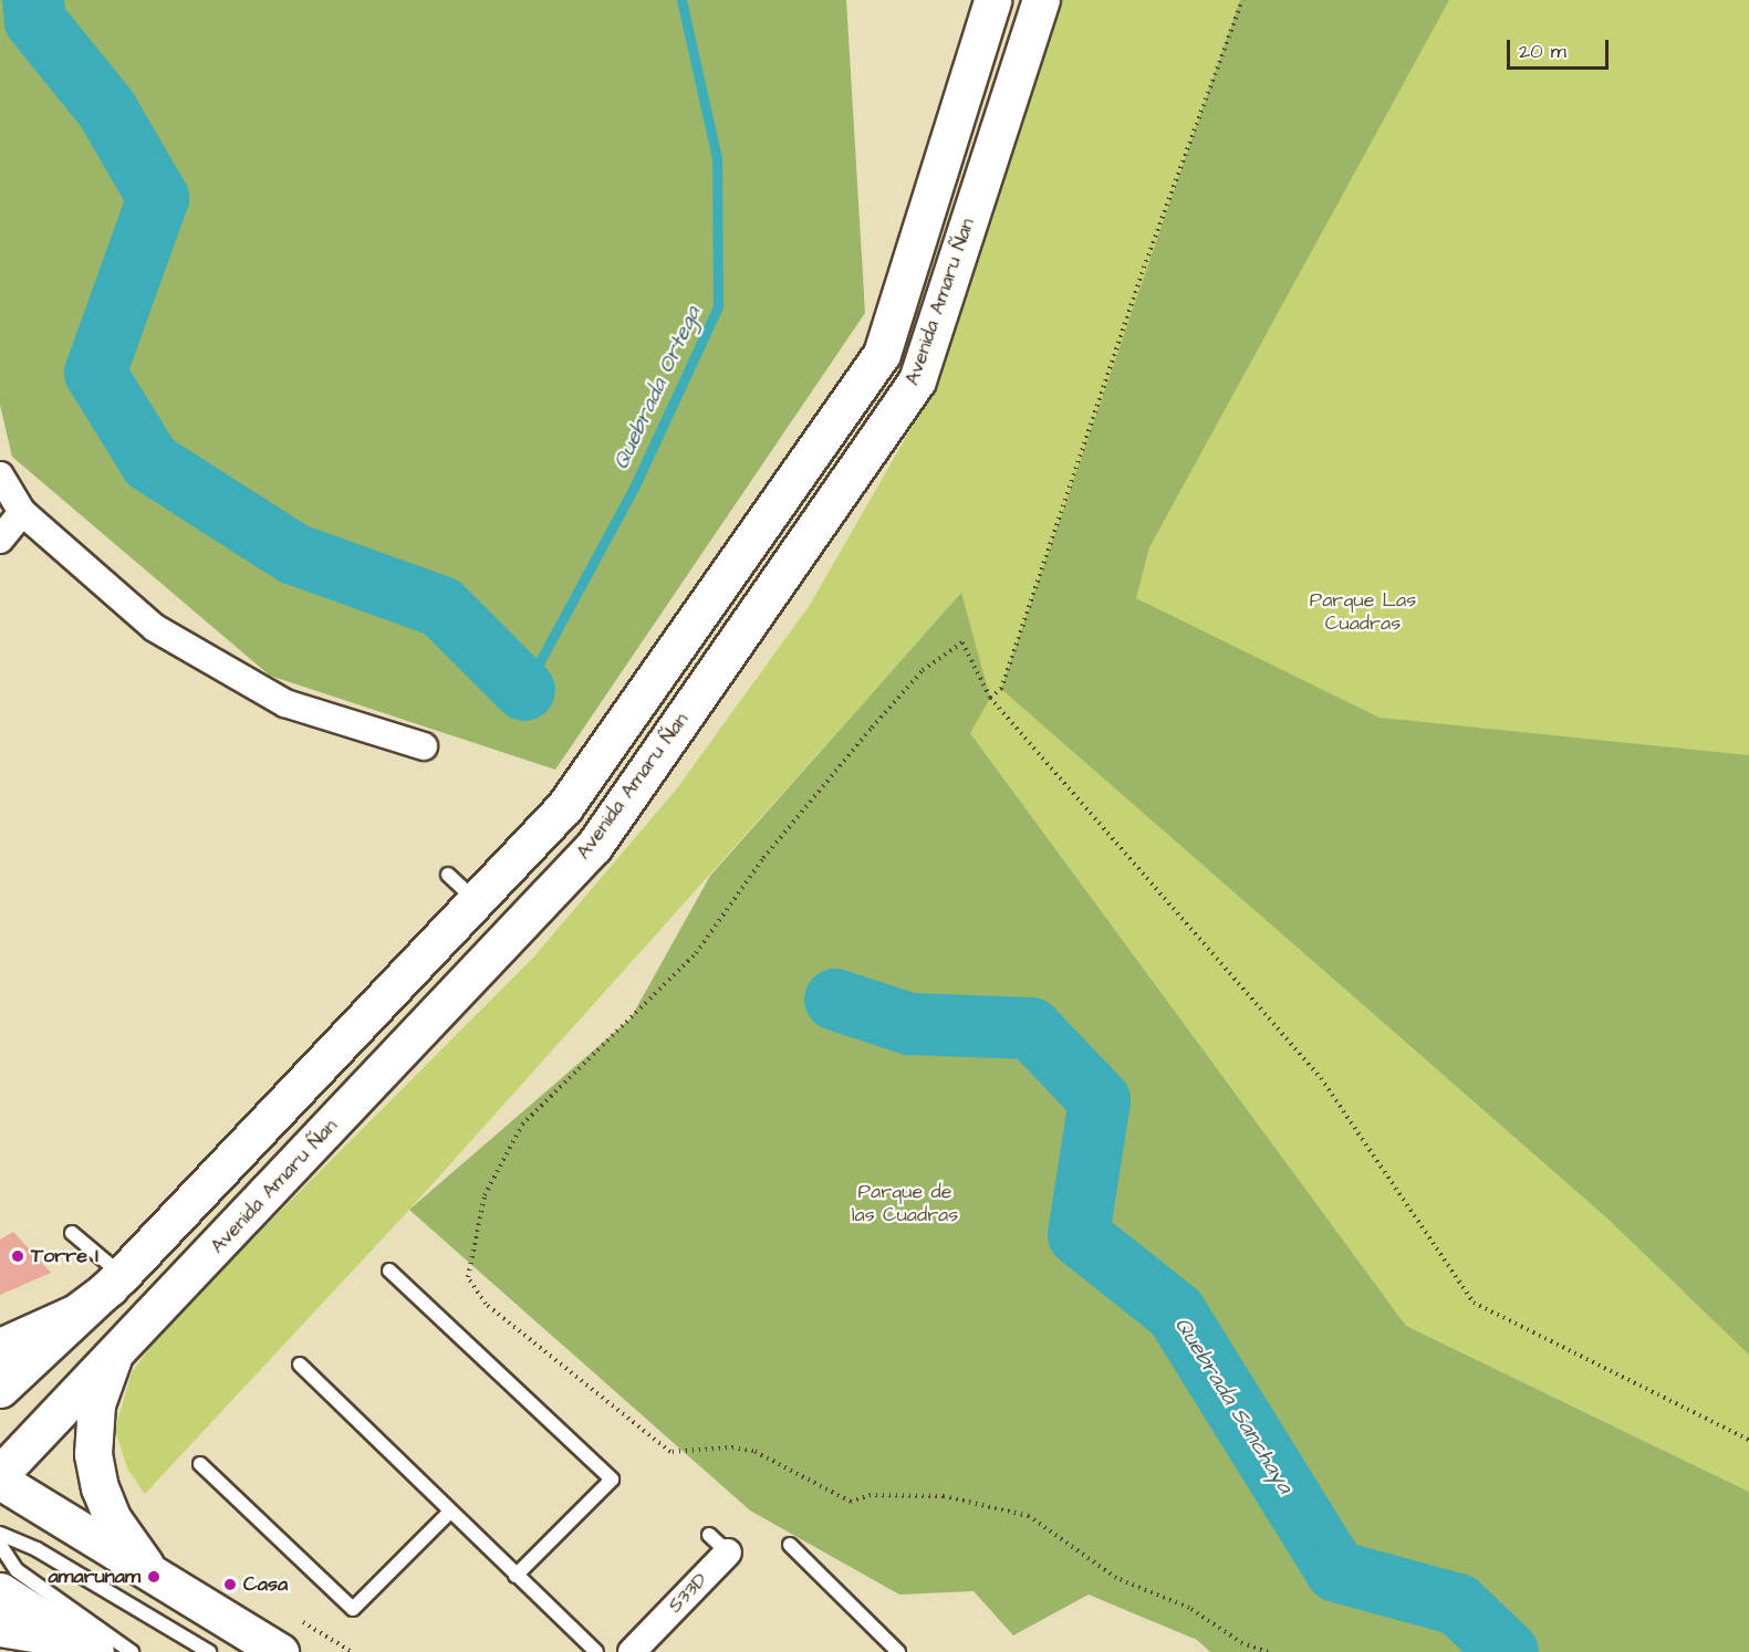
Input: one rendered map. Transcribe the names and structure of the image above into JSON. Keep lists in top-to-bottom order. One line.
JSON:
{"streets":{"main road":["Avenida Amaru Ñan"],"street":["S33D"]},"water":["Quebrada Ortega","Quebrada Sanchaya"],"parks":["Parque Las Cuadras","Parque de las Cuadras"],"places":["Torre I","amarunam","Casa"],"scale_bar":"20 m"}
